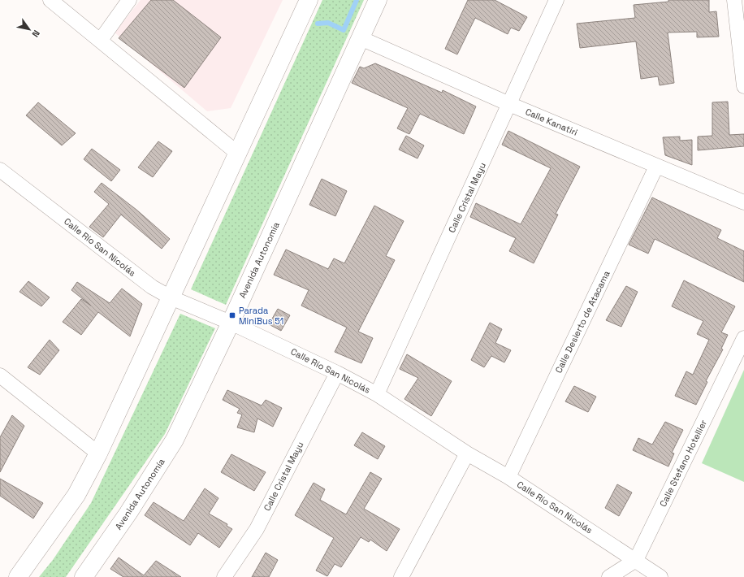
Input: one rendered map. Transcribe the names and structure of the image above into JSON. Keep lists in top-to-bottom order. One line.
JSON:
{"streets":{"street":["Calle Kanatiri","Calle Cristal Mayu","Calle Río San Nicolás","Avenida Autonomía","Calle Desierto de Atacama","Calle Stefano Hotellier"]},"crossings":[["Calle Kanatiri","Calle Cristal Mayu"],["Calle Kanatiri","Avenida Autonomía"],["Calle Kanatiri","Calle Desierto de Atacama"],["Calle Cristal Mayu","Calle Río San Nicolás"],["Calle Río San Nicolás","Avenida Autonomía"],["Calle Río San Nicolás","Calle Desierto de Atacama"],["Calle Río San Nicolás","Calle Stefano Hotellier"]],"places":{"transit":["Parada MiniBus 51"]},"north":"bottom right"}
